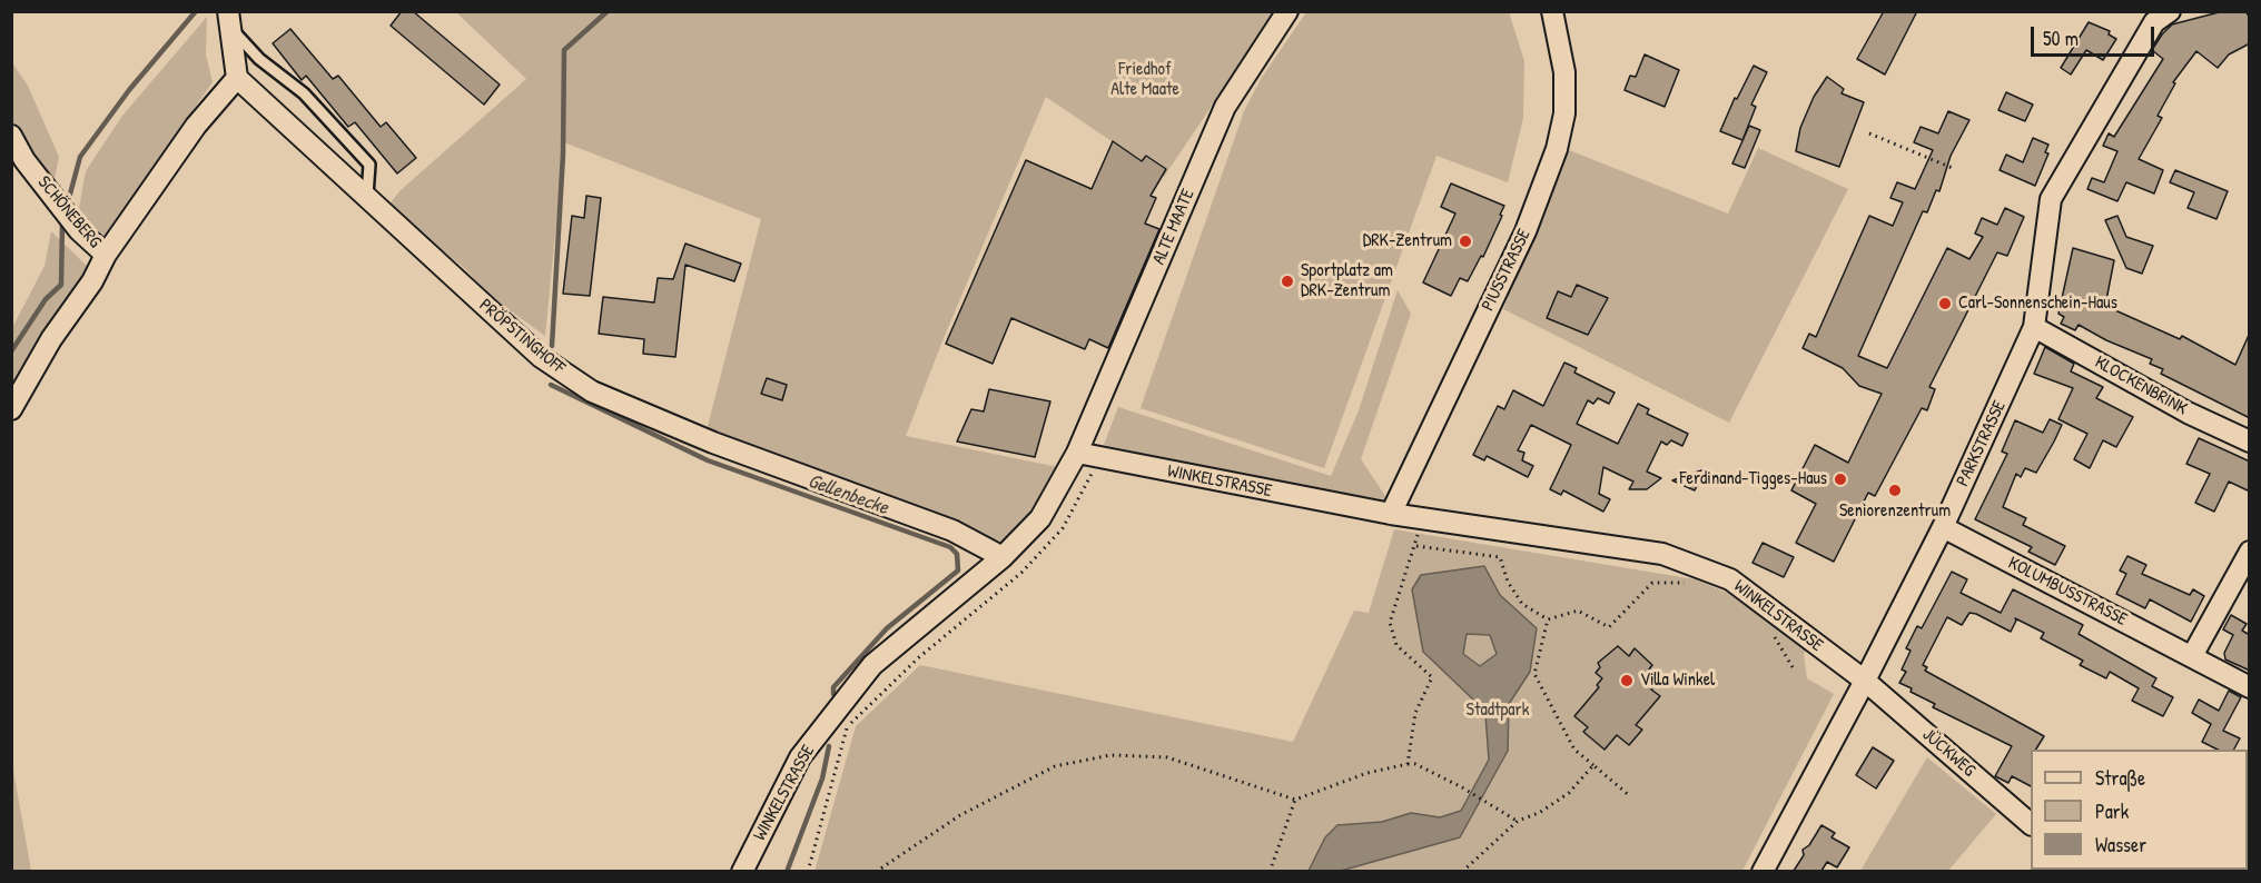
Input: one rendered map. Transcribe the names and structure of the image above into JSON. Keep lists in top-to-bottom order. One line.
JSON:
{"streets":{"street":["SCHÖNEBERG","ALTE MAATE","PIUSSTRASSE","PRÖPSTINGHOFF","KLOCKENBRINK","PARKSTRASSE","WINKELSTRASSE","KOLUMBUSSTRASSE","JÜCKWEG"]},"crossings":[["ALTE MAATE","WINKELSTRASSE"],["PIUSSTRASSE","WINKELSTRASSE"],["PRÖPSTINGHOFF","WINKELSTRASSE"],["KLOCKENBRINK","PARKSTRASSE"],["PARKSTRASSE","WINKELSTRASSE"],["PARKSTRASSE","KOLUMBUSSTRASSE"],["PARKSTRASSE","JÜCKWEG"],["WINKELSTRASSE","JÜCKWEG"]],"water":["Gellenbecke"],"parks":["Friedhof Alte Maate","Stadtpark"],"places":["DRK-Zentrum","Sportplatz am DRK-Zentrum","Carl-Sonnenschein-Haus","Ferdinand-Tigges-Haus","Seniorenzentrum","Villa Winkel"],"legend":["Straße","Park","Wasser"],"scale_bar":"50 m"}
